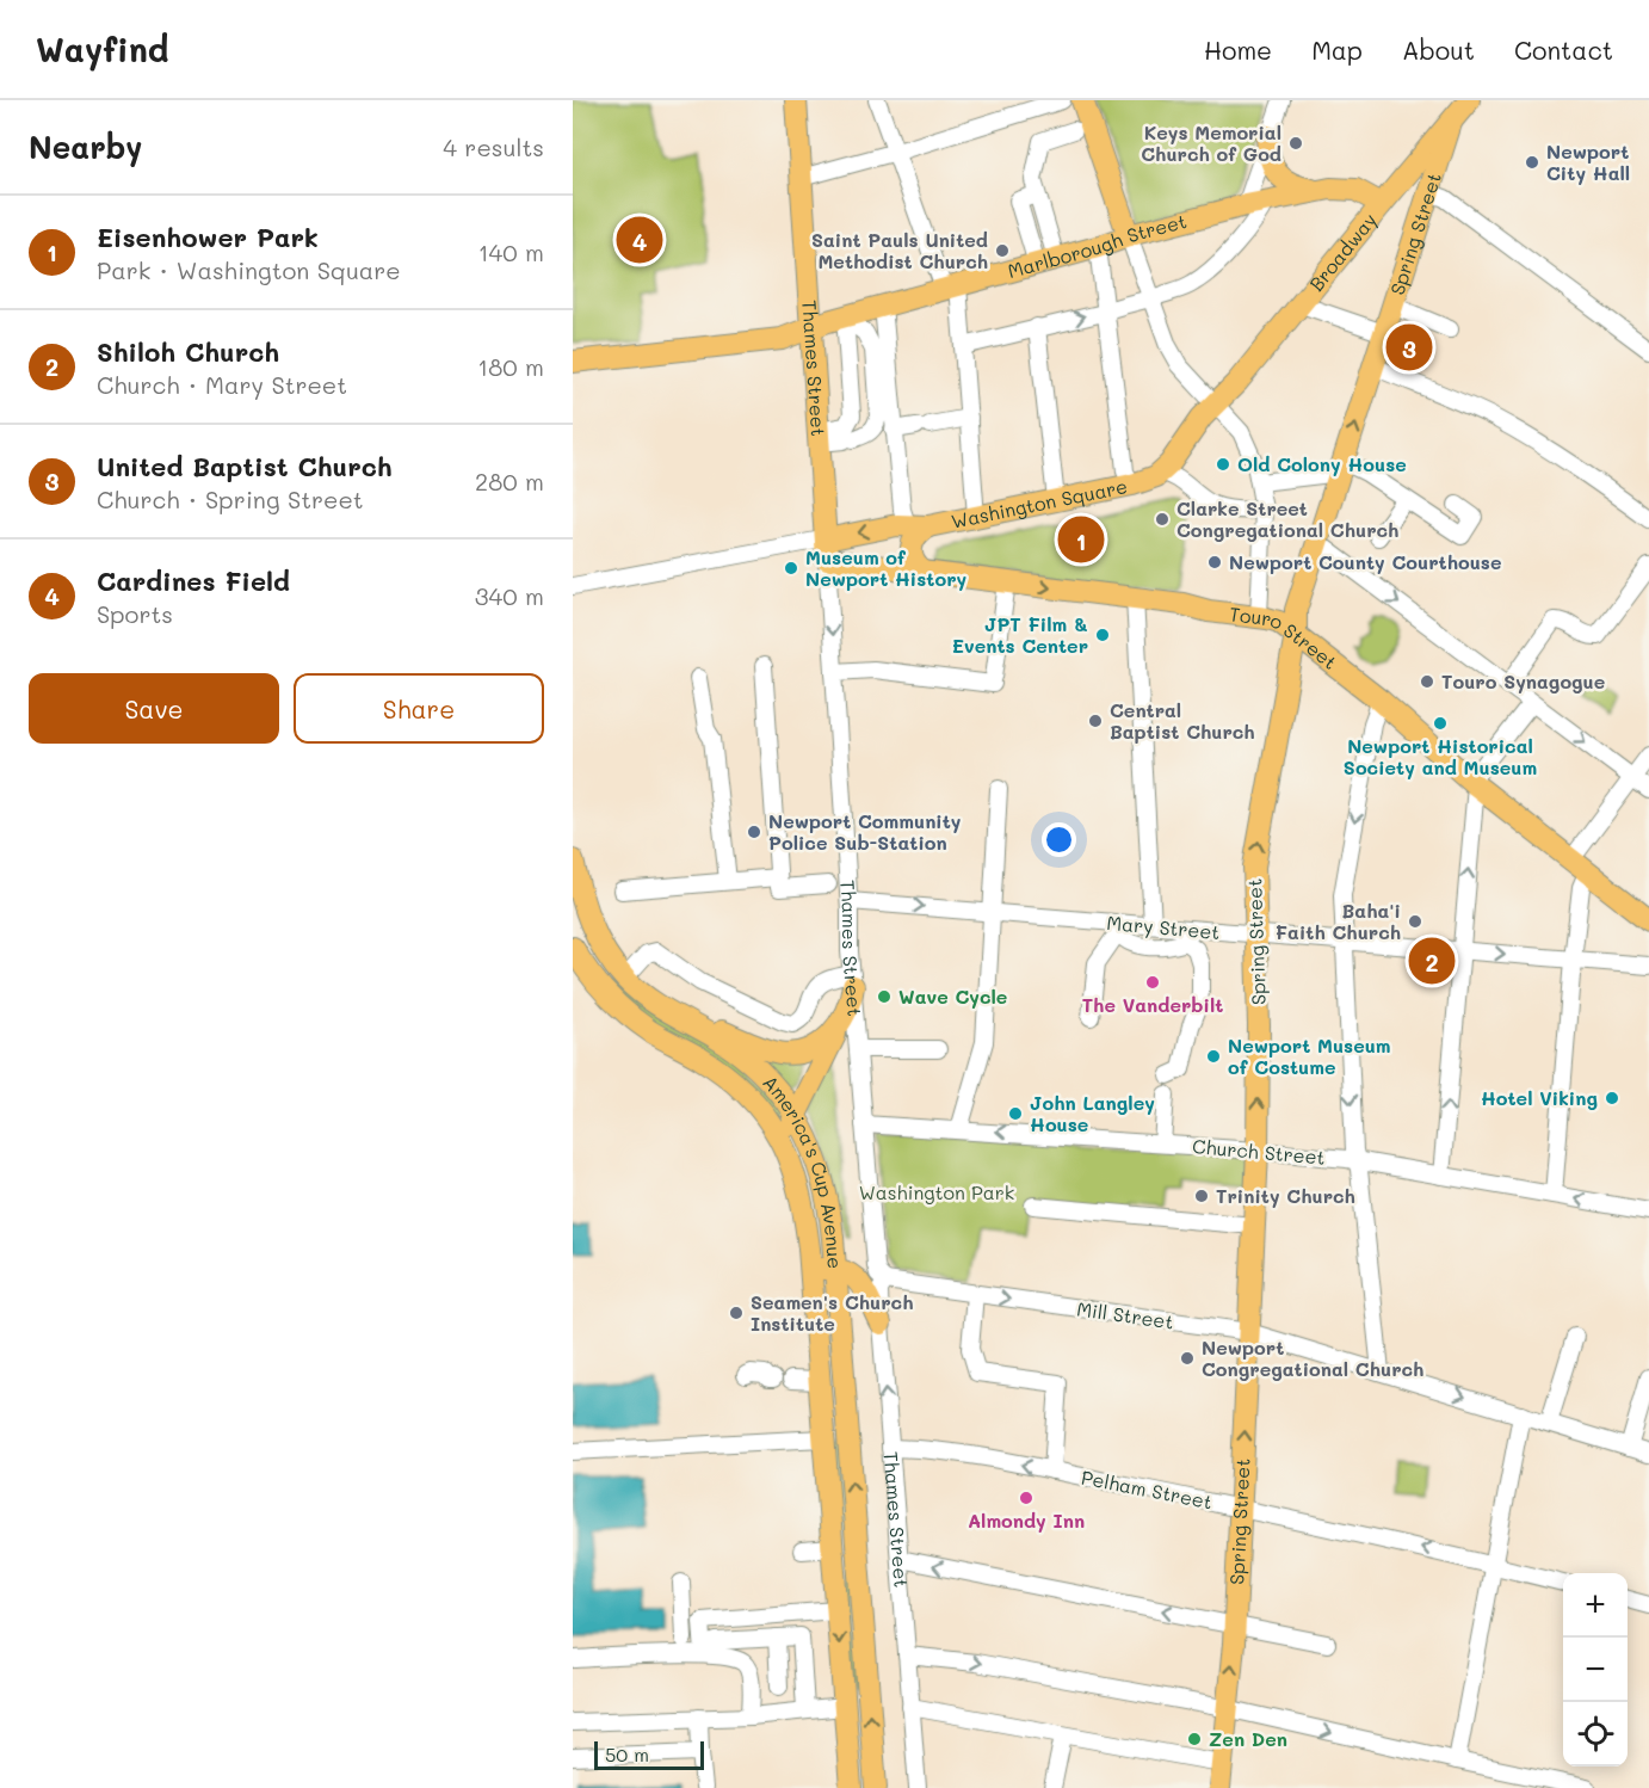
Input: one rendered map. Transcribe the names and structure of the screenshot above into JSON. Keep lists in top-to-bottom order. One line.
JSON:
{"streets":{"main road":["Spring Street","Marlborough Street","Broadway","Thames Street","Washington Square","Touro Street","America's Cup Avenue"],"street":["Mary Street","Church Street","Mill Street","Pelham Street"]},"crossings":[["Spring Street","Broadway"],["Spring Street","Touro Street"],["Spring Street","Mary Street"],["Spring Street","Church Street"],["Spring Street","Mill Street"],["Spring Street","Pelham Street"],["Marlborough Street","Broadway"],["Marlborough Street","Thames Street"],["Thames Street","Washington Square"],["Thames Street","Touro Street"],["Thames Street","Mary Street"],["Thames Street","Church Street"],["Thames Street","Mill Street"],["Thames Street","Pelham Street"],["Washington Square","Touro Street"]],"one_way":["Spring Street"],"parks":["Washington Park"],"places":["Keys Memorial Church of God","Newport City Hall","Saint Pauls United Methodist Church","Old Colony House","Clarke Street Congregational Church","Newport County Courthouse","Museum of Newport History","JPT Film & Events Center","Touro Synagogue","Central Baptist Church","Newport Historical Society and Museum","Newport Community Police Sub-Station","Baha'i Faith Church","The Vanderbilt","Wave Cycle","Newport Museum of Costume","Hotel Viking","John Langley House","Trinity Church","Seamen's Church Institute","Newport Congregational Church","Almondy Inn","Zen Den"],"scale_bar":"50 m","page":{"header":"Wayfind","nav":["Home","Map","About","Contact"],"heading":["Nearby","4 results"],"list":[{"mark":"1","name":"Eisenhower Park","note":"Park · Washington Square","value":"140 m"},{"mark":"2","name":"Shiloh Church","note":"Church · Mary Street","value":"180 m"},{"mark":"3","name":"United Baptist Church","note":"Church · Spring Street","value":"280 m"},{"mark":"4","name":"Cardines Field","note":"Sports","value":"340 m"}],"pins":["4","3","1","2"],"buttons":["Save","Share"],"map_buttons":["+","−"],"scale":"50 m"}}
